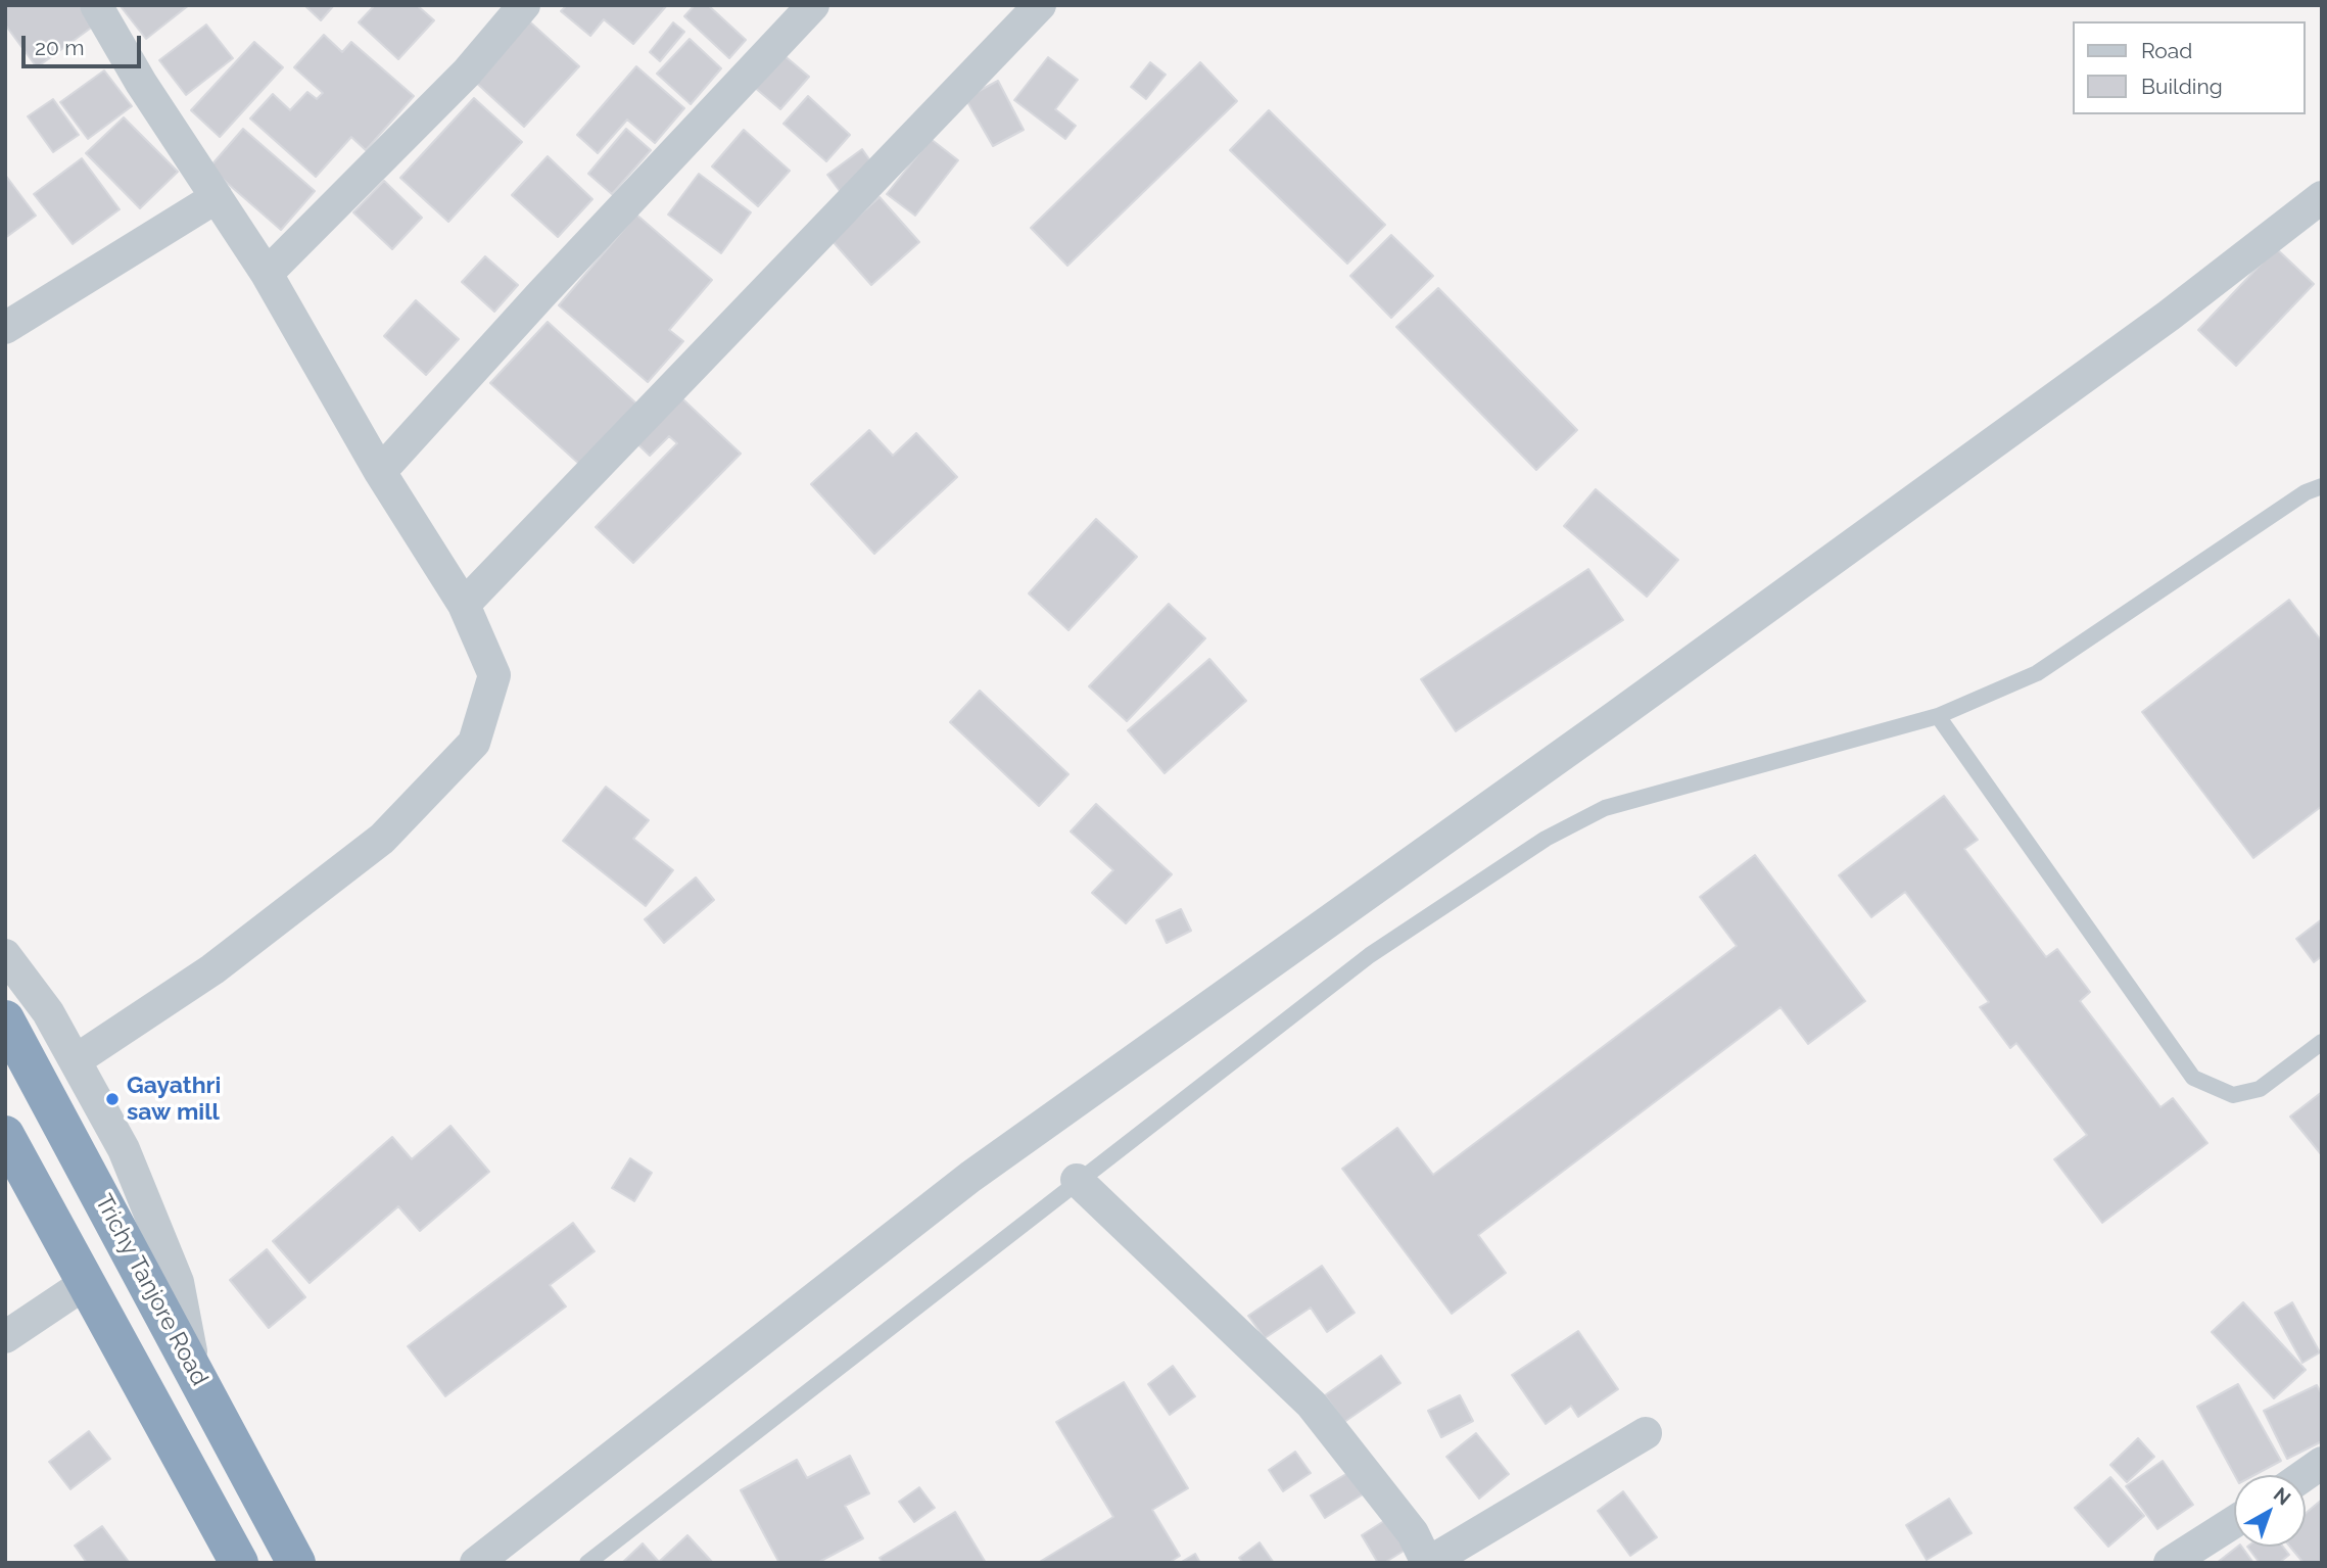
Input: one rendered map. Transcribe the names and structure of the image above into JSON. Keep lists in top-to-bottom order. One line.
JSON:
{"streets":{"highway":["Trichy Tanjore Road"]},"places":["Gayathri saw mill"],"legend":["Road","Building"],"scale_bar":"20 m","north":"top right"}
